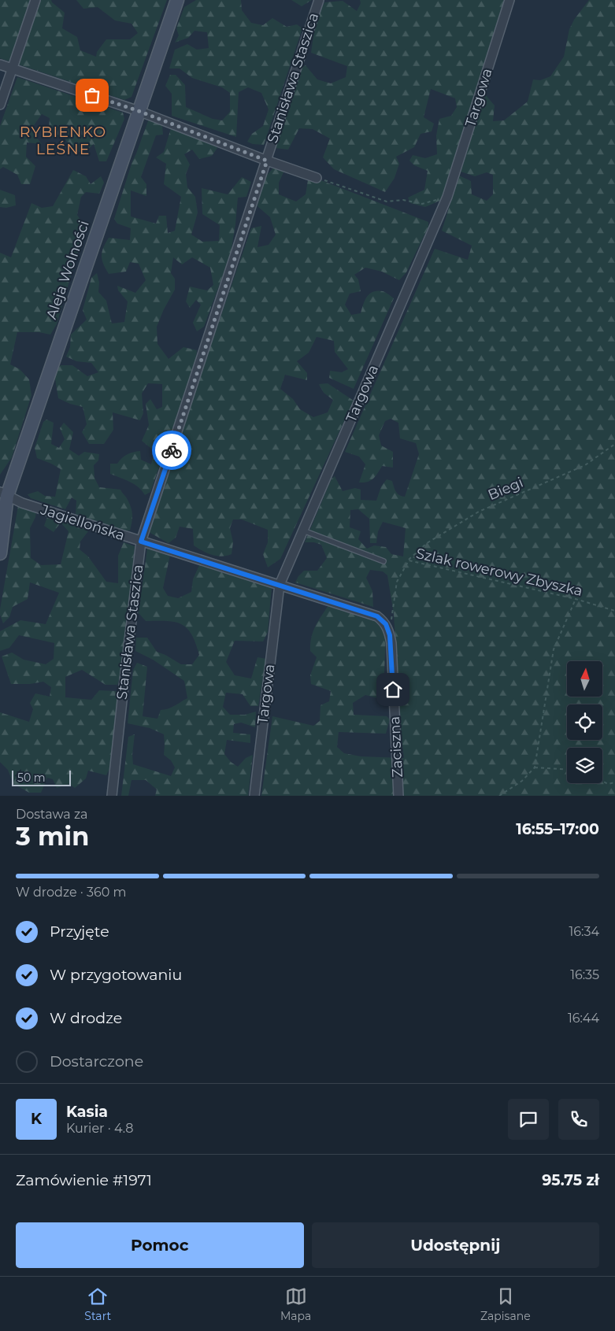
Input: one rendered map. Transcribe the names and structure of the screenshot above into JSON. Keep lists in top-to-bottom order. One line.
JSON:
{"streets":{"street":["Stanisława Staszica","Targowa","Aleja Wolności","Jagiellońska","Zaciszna"],"path":["Biegi","Szlak rowerowy Zbyszka"]},"crossings":[["Stanisława Staszica","Jagiellońska"],["Targowa","Jagiellońska"],["Targowa","Zaciszna"],["Aleja Wolności","Jagiellońska"],["Biegi","Szlak rowerowy Zbyszka"],["Jagiellońska","Zaciszna"],["Szlak rowerowy Zbyszka","Zaciszna"]],"districts":["RYBIENKO LEŚNE"],"scale_bar":"50 m","north":"top","page":{"scale":"50 m","heading":["3 min","Dostawa za","16:55–17:00"],"panel":["Kasia","Kurier · 4.8","Zamówienie #1971","95.75 zł"],"bar":"W drodze · 360 m","list":[["Przyjęte","16:34"],["W przygotowaniu","16:35"],["W drodze","16:44"],"Dostarczone"],"round":"K","buttons":["Pomoc","Udostępnij"],"tabs":["Start","Mapa","Zapisane"]}}
